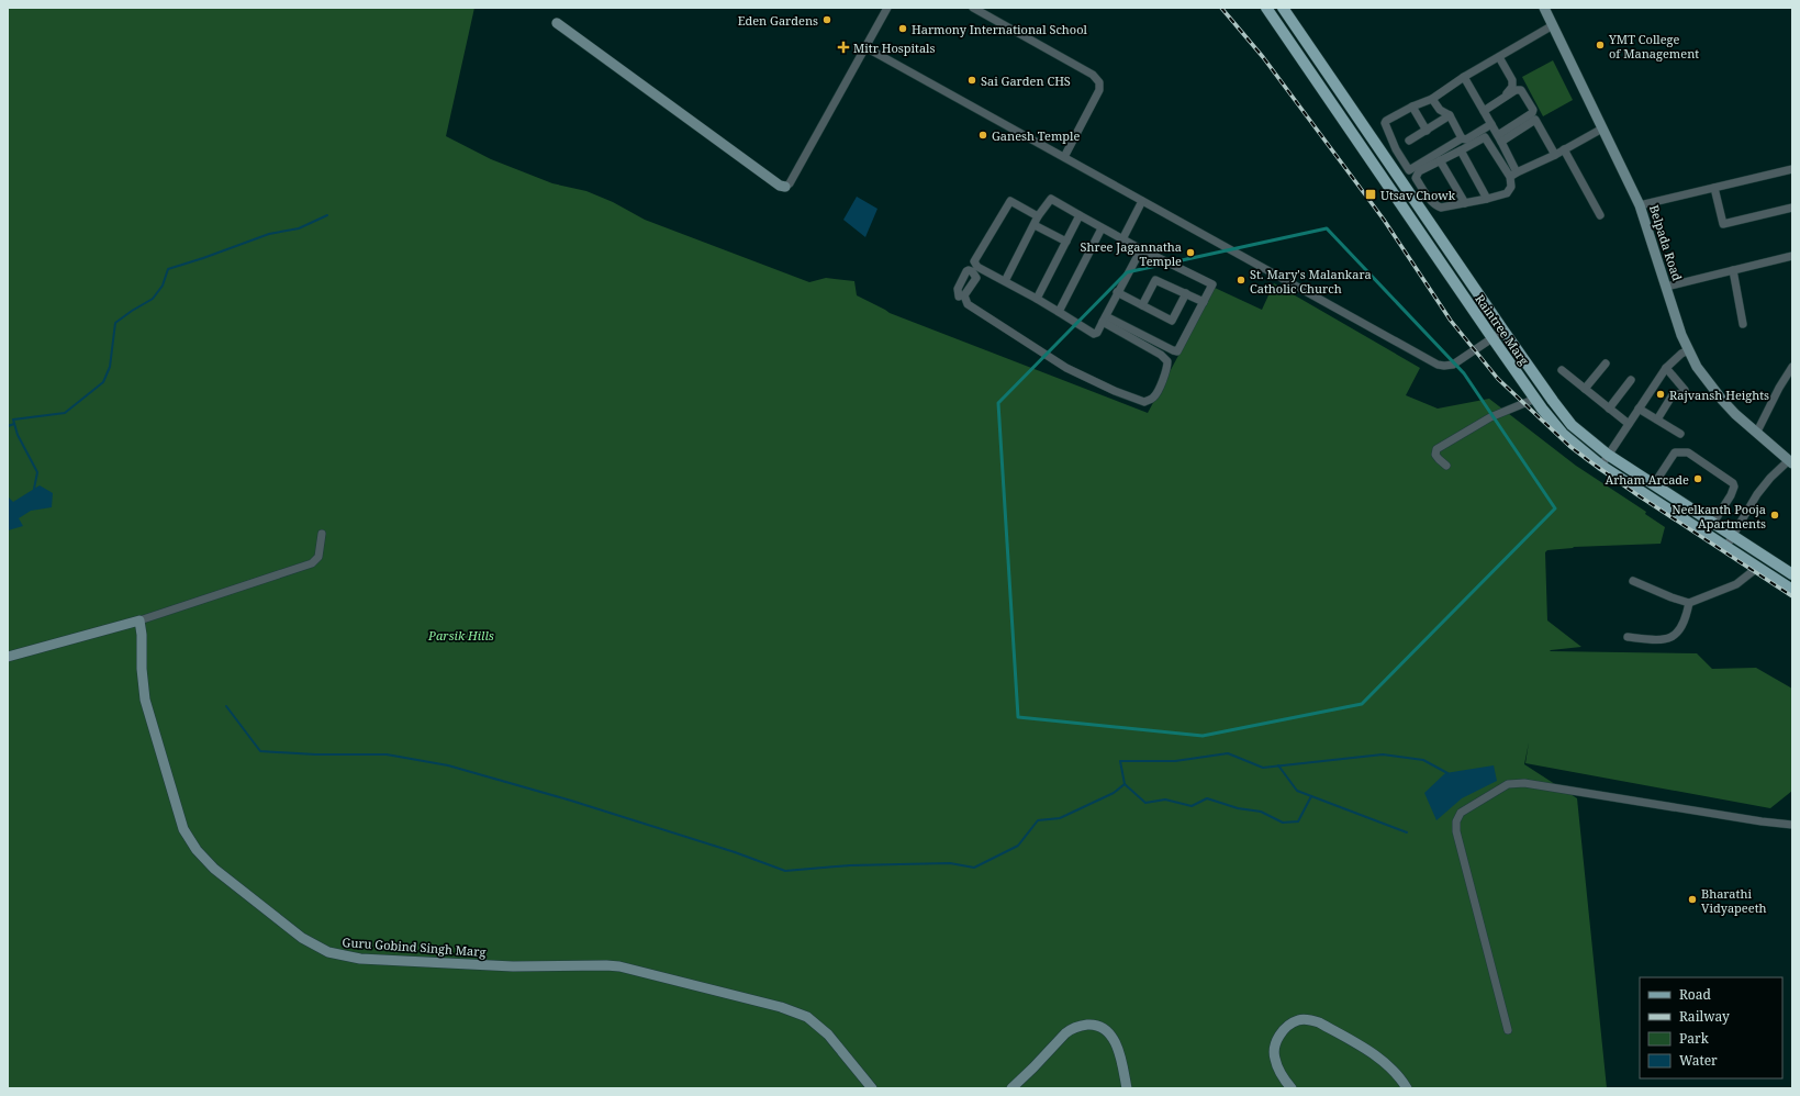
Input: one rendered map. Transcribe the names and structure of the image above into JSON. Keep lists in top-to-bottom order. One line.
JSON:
{"streets":{"main road":["Raintree Marg"],"street":["Belpada Road","Guru Gobind Singh Marg"]},"parks":["Parsik Hills"],"places":{"other":["Eden Gardens","Harmony International School","YMT College of Management","Sai Garden CHS","Ganesh Temple","Shree Jagannatha Temple","St. Mary's Malankara Catholic Church","Rajvansh Heights","Arham Arcade","Neelkanth Pooja Apartments","Bharathi Vidyapeeth"],"health":["Mitr Hospitals"],"transit":["Utsav Chowk"]},"legend":["Road","Railway","Park","Water"]}
